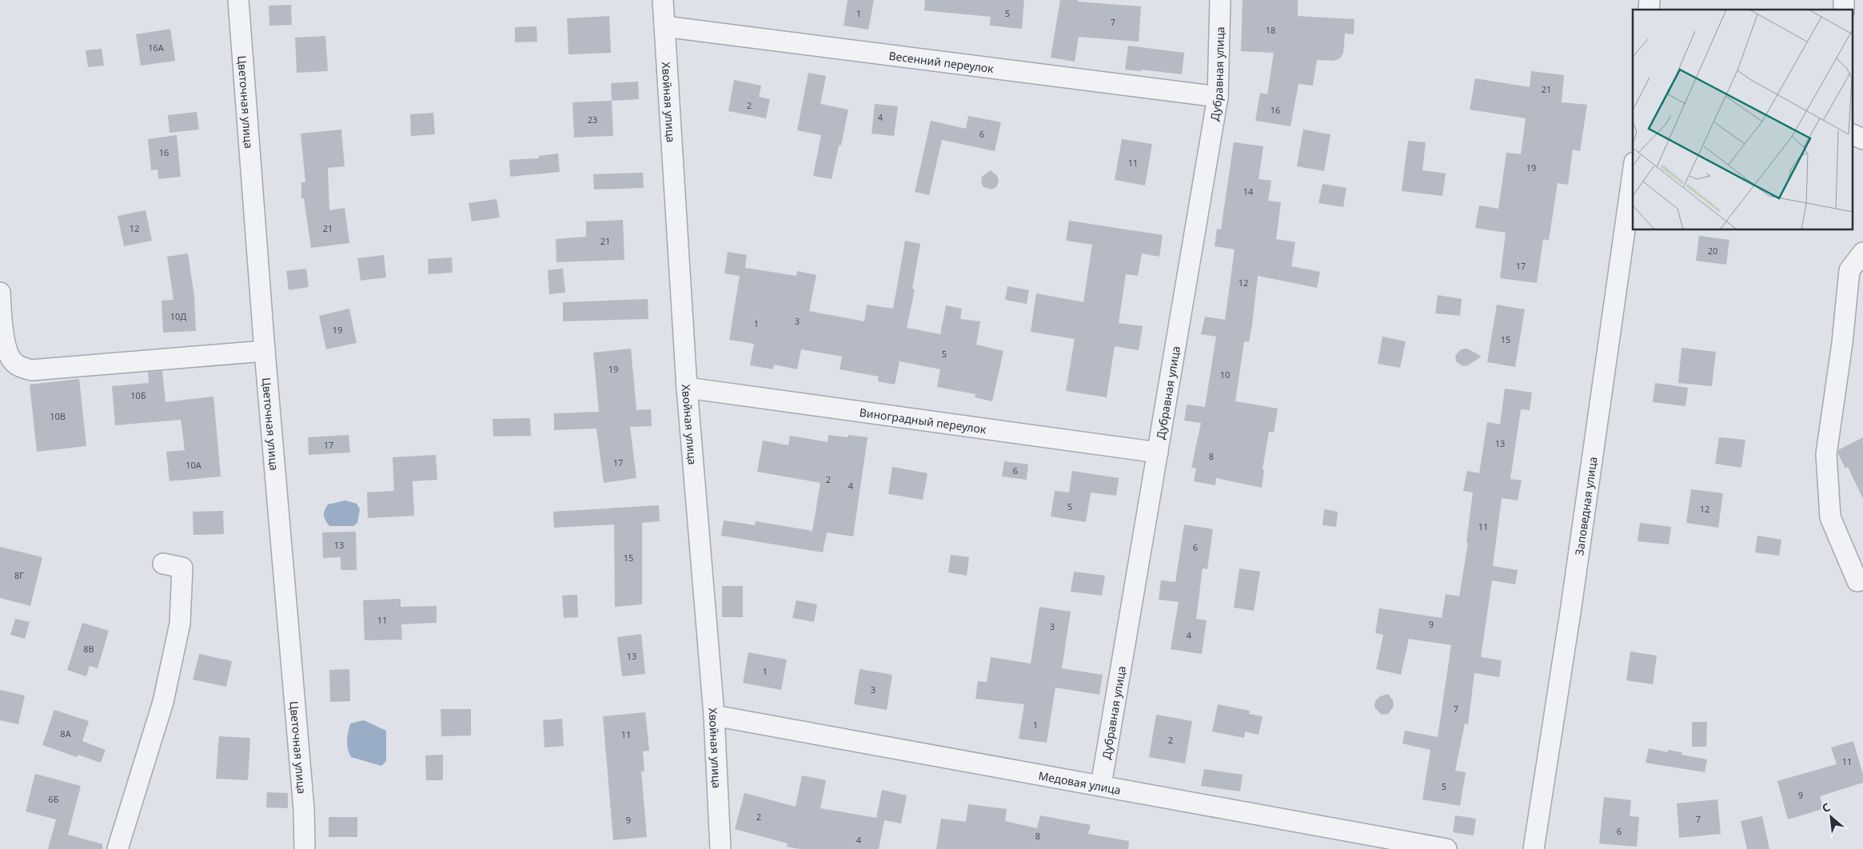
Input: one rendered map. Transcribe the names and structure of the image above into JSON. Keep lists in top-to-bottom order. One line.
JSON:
{"streets":{"street":["Весенний переулок","Дубравная улица","Цветочная улица","Хвойная улица","Виноградный переулок","Заповедная улица","Медовая улица"]},"crossings":[["Весенний переулок","Дубравная улица"],["Весенний переулок","Хвойная улица"],["Дубравная улица","Виноградный переулок"],["Дубравная улица","Медовая улица"],["Хвойная улица","Виноградный переулок"],["Хвойная улица","Медовая улица"]],"house_numbers":["1","5","7","18","16А","21","2","16","4","23","6","16","11","19","14","12","21","21","20","17","12","10Д","3","1","19","15","5","19","10","10Б","10В","13","17","8","17","10А","6","2","4","5","12","11","13","6","15","8Г","11","9","3","4","8В","13","1","3","7","1","8А","11","2","11","5","9","6Б","2","7","9","6","8","4"],"north":"top left"}
